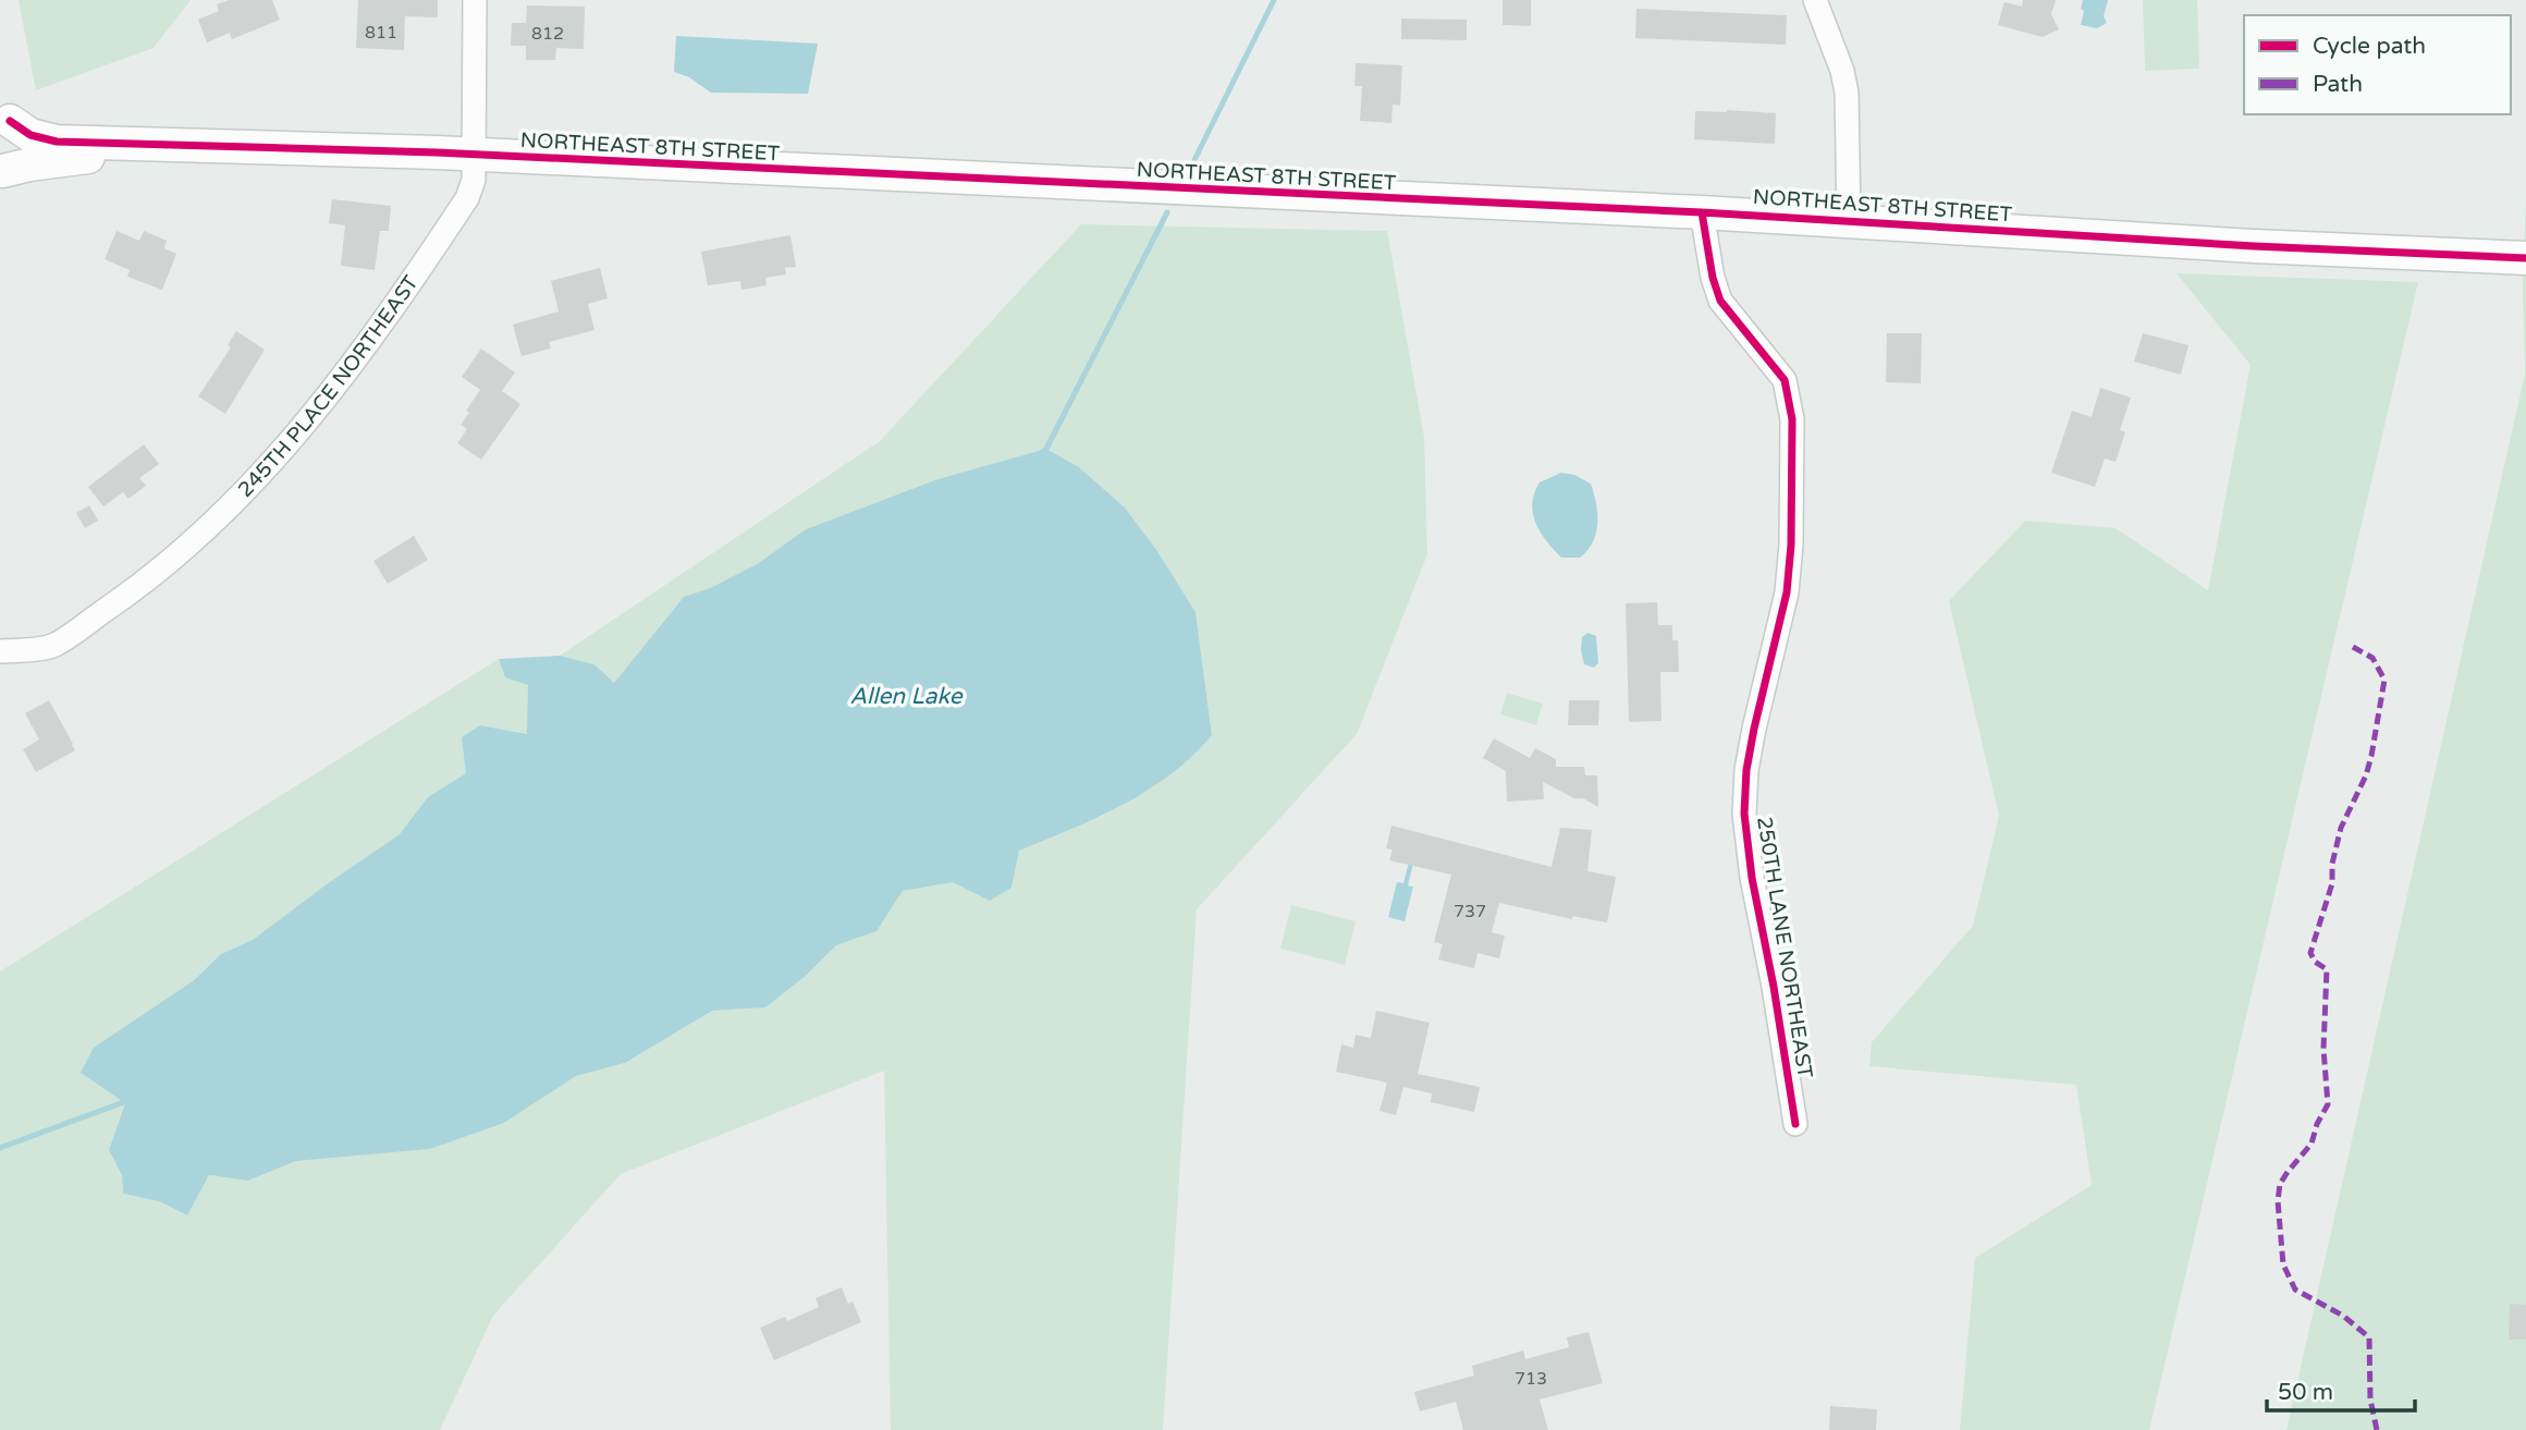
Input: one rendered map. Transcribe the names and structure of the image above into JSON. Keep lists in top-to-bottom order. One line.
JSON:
{"streets":{"street":["NORTHEAST 8TH STREET","245TH PLACE NORTHEAST","250TH LANE NORTHEAST"]},"crossings":[["NORTHEAST 8TH STREET","245TH PLACE NORTHEAST"],["NORTHEAST 8TH STREET","250TH LANE NORTHEAST"]],"water":["Allen Lake"],"house_numbers":["811","812","737","713"],"legend":["Cycle path","Path"],"scale_bar":"50 m"}
